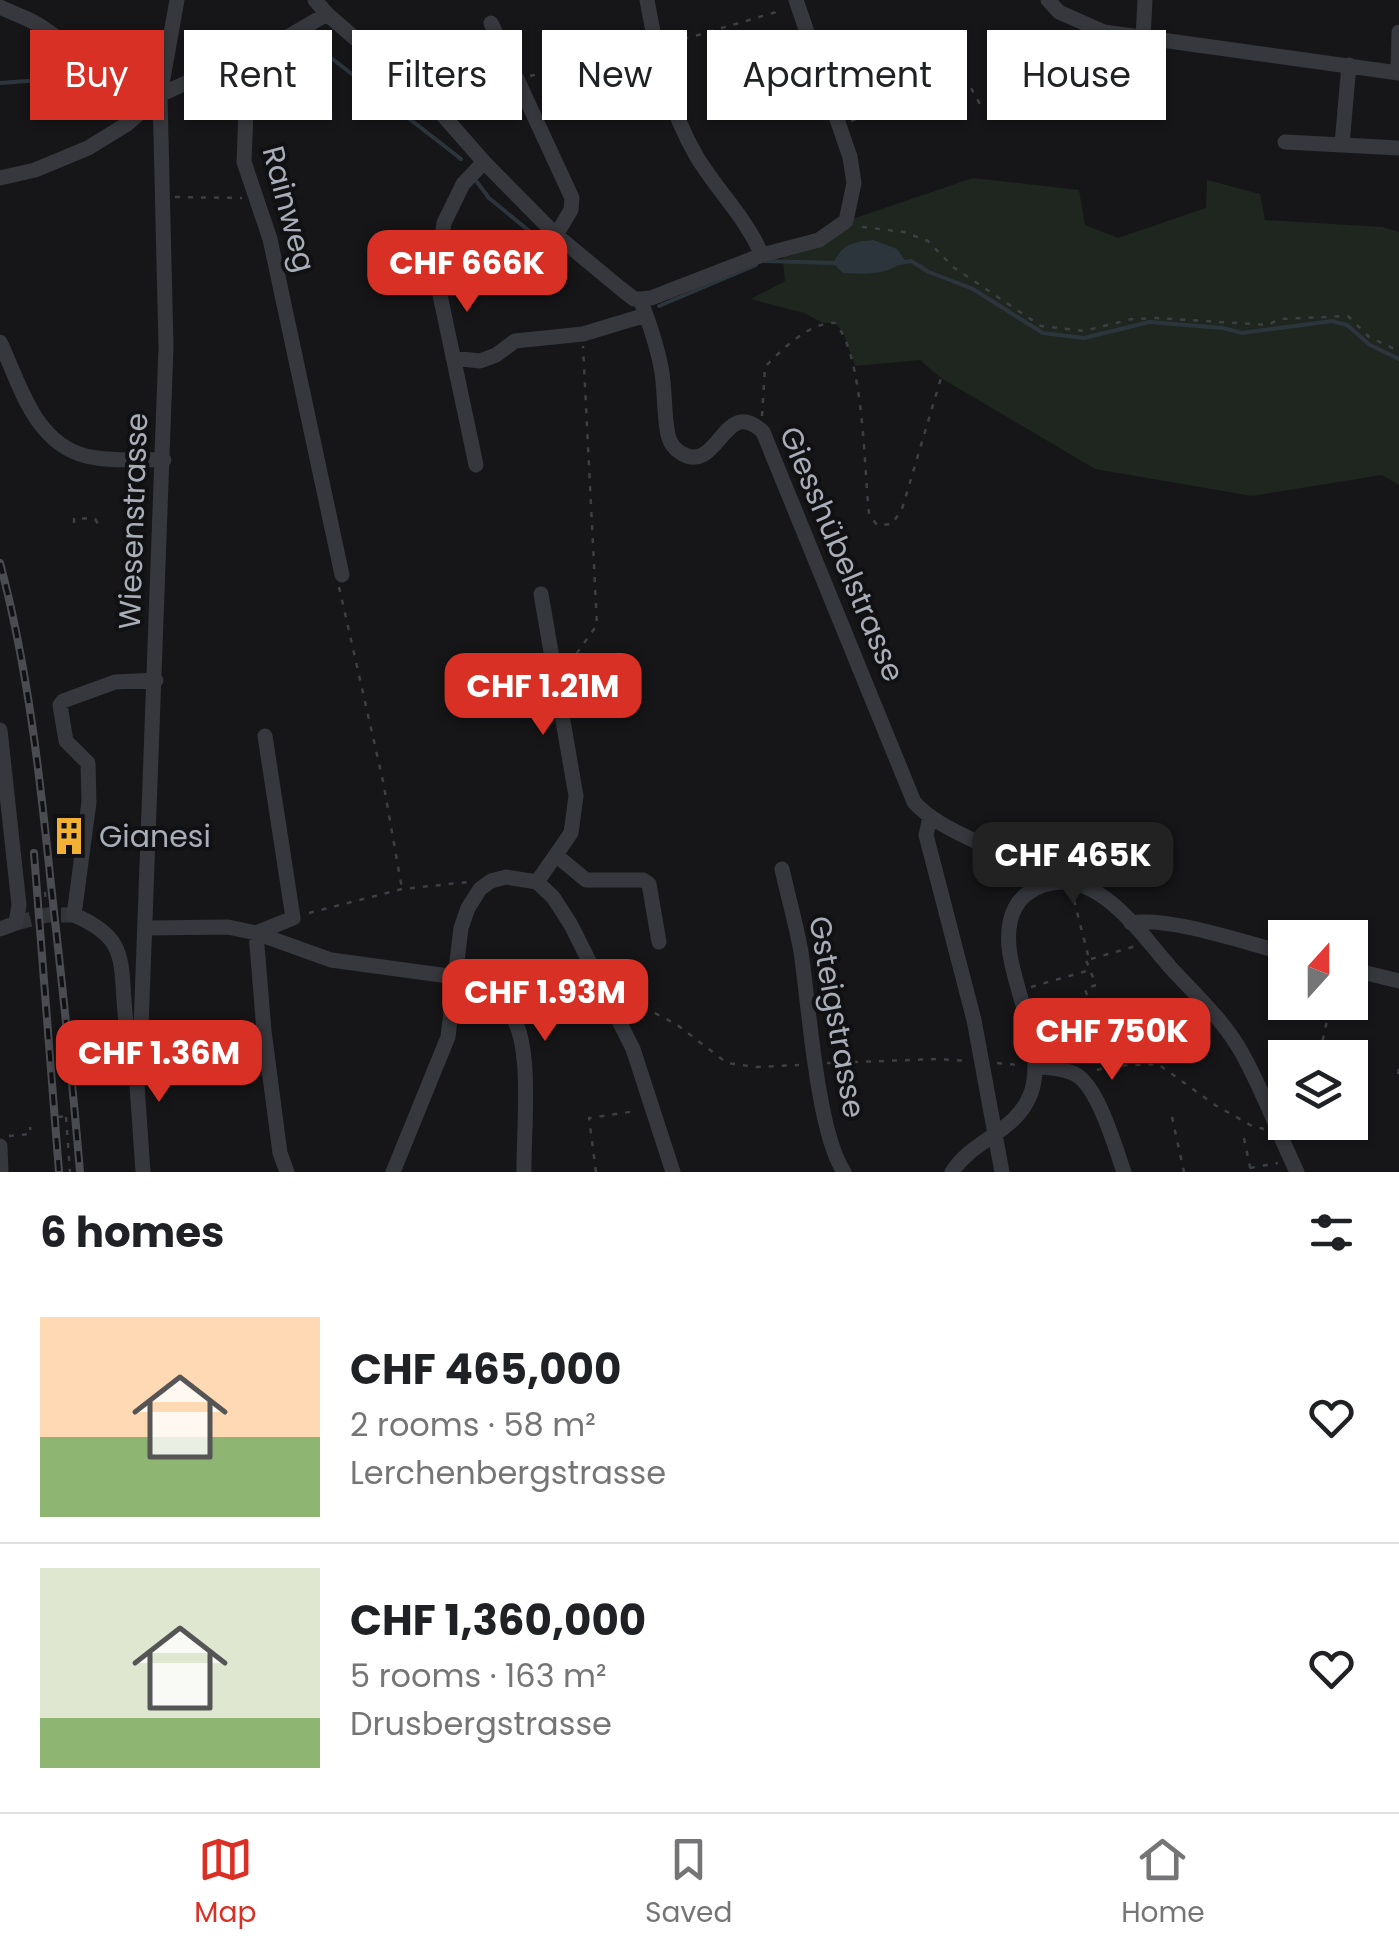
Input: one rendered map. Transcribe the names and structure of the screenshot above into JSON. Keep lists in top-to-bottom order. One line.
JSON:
{"streets":{"street":["Rainweg","Wiesenstrasse","Giesshübelstrasse","Gsteigstrasse"]},"places":{"building":["Gianesi"]},"north":"top","page":{"chip":["Buy","Rent","Filters","New","Apartment","House"],"price":["CHF 666K","CHF 1.21M","CHF 465K","CHF 1.93M","CHF 750K","CHF 1.36M"],"heading":"6 homes","list":[{"name":"CHF 465,000","note":"2 rooms · 58 m² · Lerchenbergstrasse"},{"name":"CHF 1,360,000","note":"5 rooms · 163 m² · Drusbergstrasse"}],"tabs":["Map","Saved","Home"]}}
